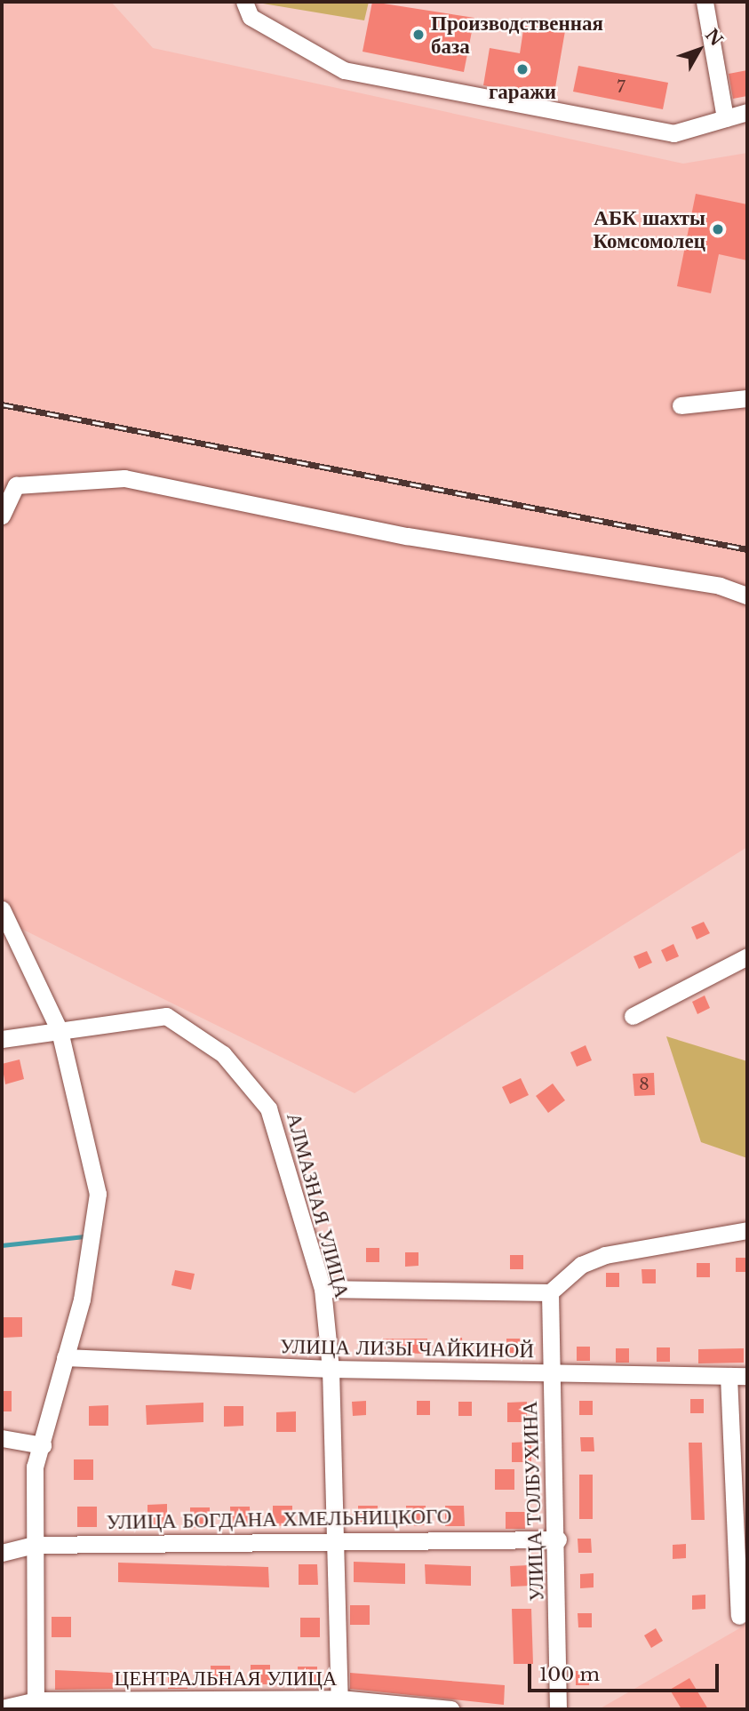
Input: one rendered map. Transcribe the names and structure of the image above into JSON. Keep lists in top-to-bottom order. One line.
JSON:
{"streets":{"street":["АЛМАЗНАЯ УЛИЦА","УЛИЦА ЛИЗЫ ЧАЙКИНОЙ","УЛИЦА ТОЛБУХИНА","УЛИЦА БОГДАНА ХМЕЛЬНИЦКОГО","ЦЕНТРАЛЬНАЯ УЛИЦА"]},"crossings":[["АЛМАЗНАЯ УЛИЦА","УЛИЦА ЛИЗЫ ЧАЙКИНОЙ"],["АЛМАЗНАЯ УЛИЦА","УЛИЦА БОГДАНА ХМЕЛЬНИЦКОГО"],["АЛМАЗНАЯ УЛИЦА","ЦЕНТРАЛЬНАЯ УЛИЦА"],["УЛИЦА ЛИЗЫ ЧАЙКИНОЙ","УЛИЦА ТОЛБУХИНА"],["УЛИЦА ТОЛБУХИНА","УЛИЦА БОГДАНА ХМЕЛЬНИЦКОГО"]],"places":["Производственная база","гаражи","АБК шахты Комсомолец"],"house_numbers":["7","8"],"scale_bar":"100 m","north":"top right"}
